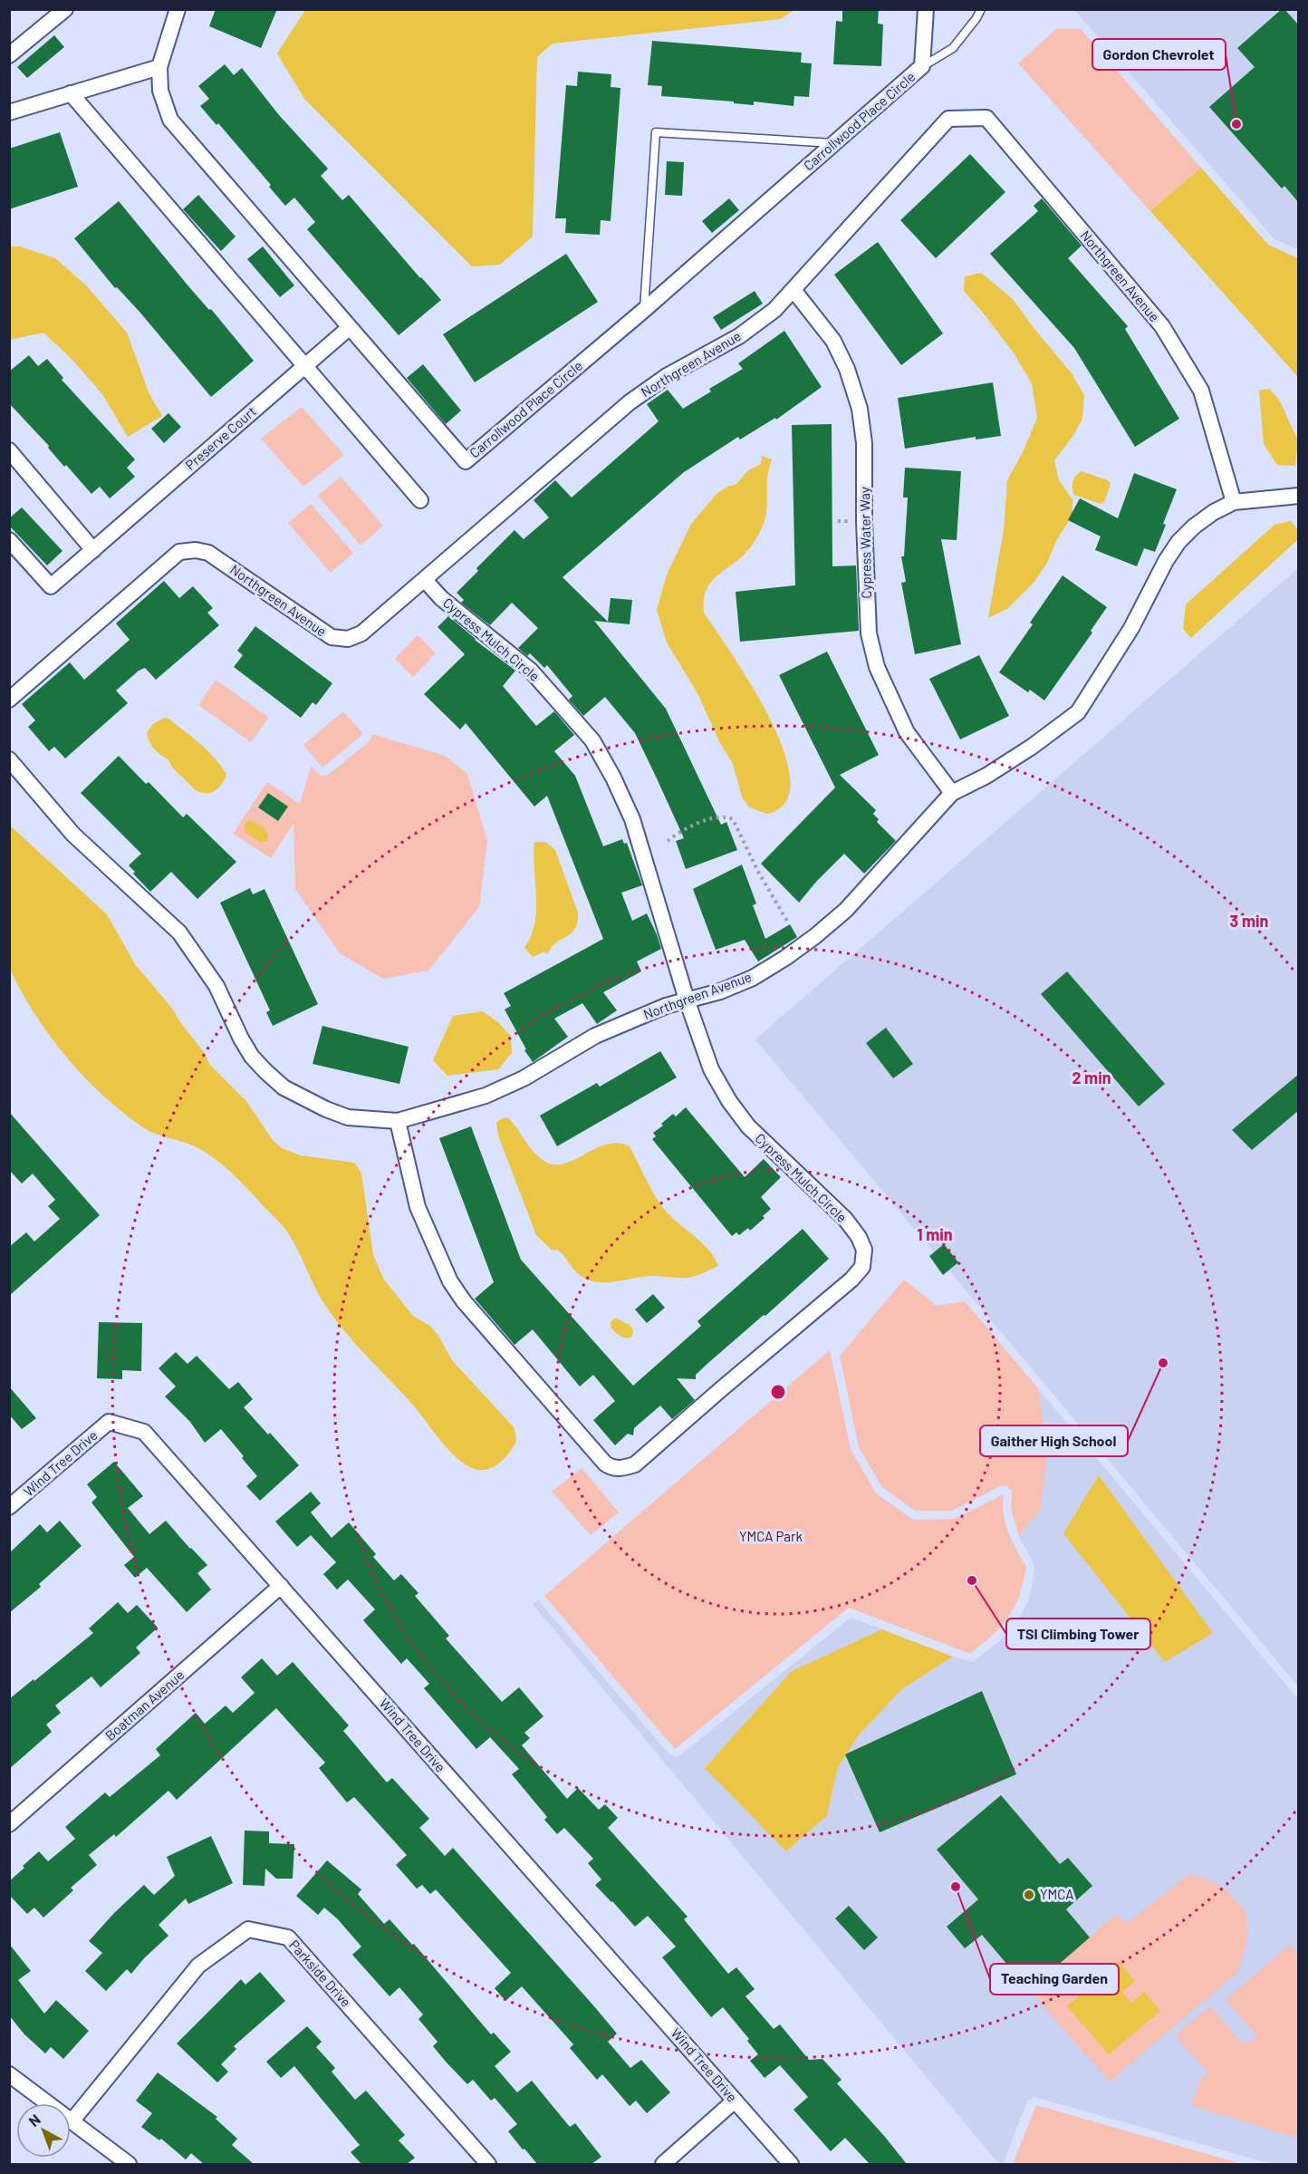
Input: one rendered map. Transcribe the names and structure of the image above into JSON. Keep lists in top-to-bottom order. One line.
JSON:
{"streets":{"street":["Carrollwood Place Circle","Northgreen Avenue","Preserve Court","Cypress Water Way","Cypress Mulch Circle","Wind Tree Drive","Boatman Avenue","Parkside Drive"]},"crossings":[["Carrollwood Place Circle","Preserve Court"],["Northgreen Avenue","Cypress Water Way"],["Northgreen Avenue","Cypress Mulch Circle"],["Wind Tree Drive","Boatman Avenue"]],"parks":["YMCA Park"],"places":["Gordon Chevrolet","Gaither High School","TSI Climbing Tower","Teaching Garden","YMCA"],"north":"top left","rings":["3 min","2 min","1 min"]}
